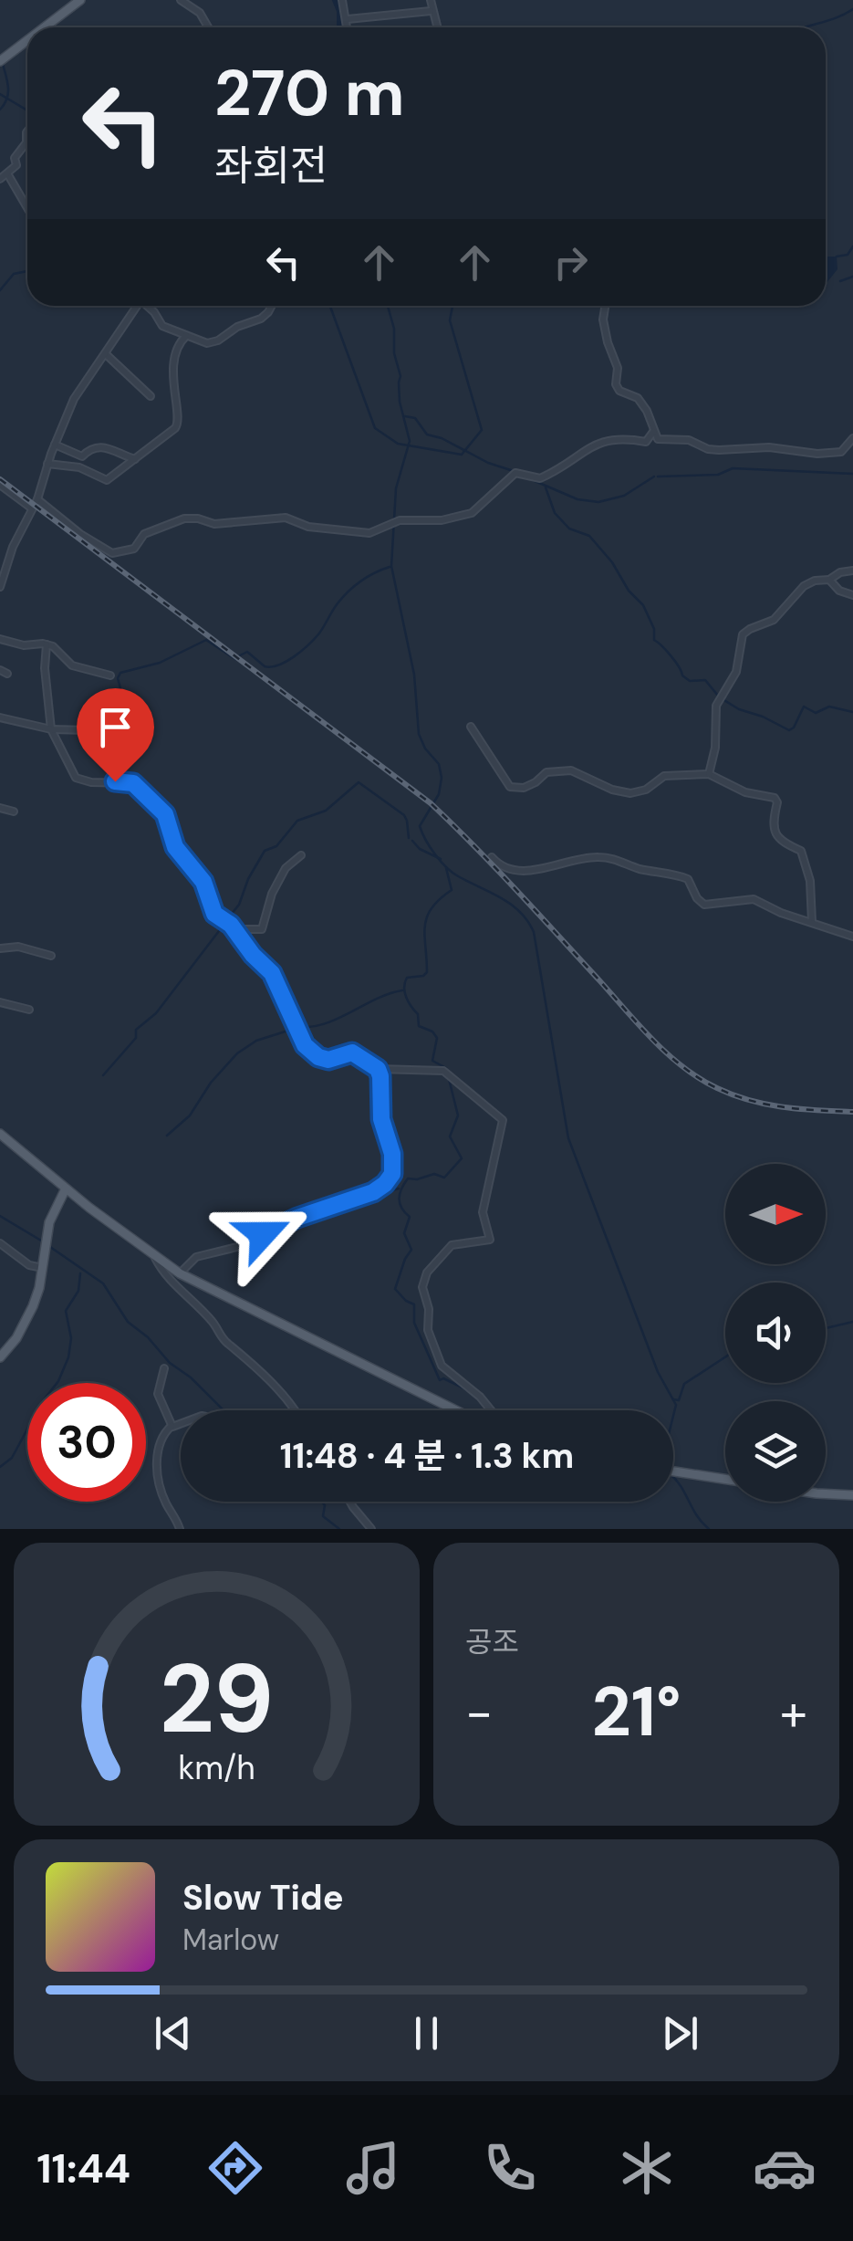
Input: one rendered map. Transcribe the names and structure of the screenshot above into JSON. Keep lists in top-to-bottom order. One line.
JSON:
{"north":"right","page":{"turn":["270 m","좌회전"],"limit":"30","trip":"11:48 · 4 분 · 1.3 km","tile":"공조","heat":["−","21°","+"],"song":["Slow Tide","Marlow"],"tabs":"11:44","gauge":["29","km/h"]}}
